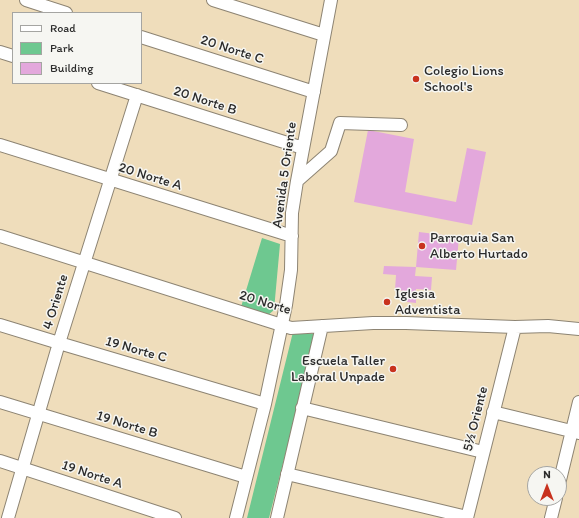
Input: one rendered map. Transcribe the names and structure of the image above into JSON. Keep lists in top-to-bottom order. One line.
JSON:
{"streets":{"street":["20 Norte C","20 Norte B","Avenida 5 Oriente","20 Norte A","4 Oriente","20 Norte","19 Norte C","5½ Oriente","19 Norte B","19 Norte A"]},"crossings":[["20 Norte C","Avenida 5 Oriente"],["20 Norte B","Avenida 5 Oriente"],["20 Norte B","4 Oriente"],["Avenida 5 Oriente","20 Norte A"],["Avenida 5 Oriente","20 Norte"],["Avenida 5 Oriente","19 Norte C"],["Avenida 5 Oriente","19 Norte B"],["20 Norte A","4 Oriente"],["4 Oriente","20 Norte"],["4 Oriente","19 Norte C"],["4 Oriente","19 Norte B"],["4 Oriente","19 Norte A"],["20 Norte","5½ Oriente"]],"places":["Colegio Lions School's","Parroquia San Alberto Hurtado","Iglesia Adventista","Escuela Taller Laboral Unpade"],"legend":["Road","Park","Building"],"north":"top"}
